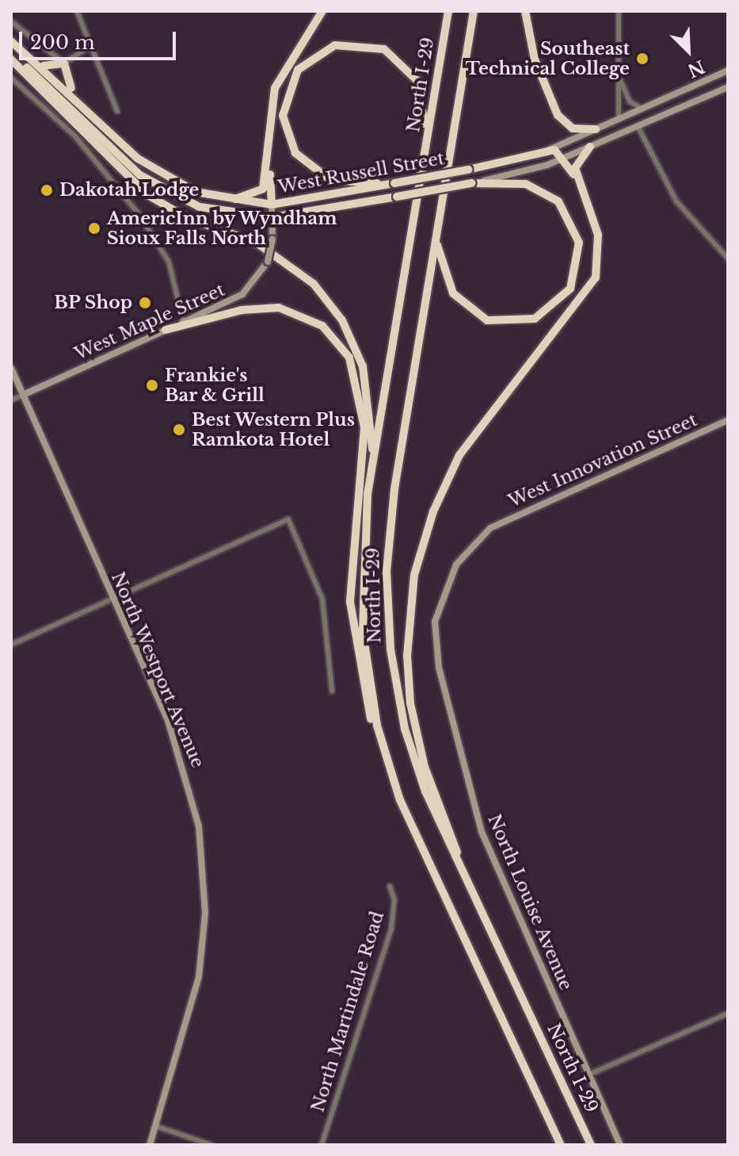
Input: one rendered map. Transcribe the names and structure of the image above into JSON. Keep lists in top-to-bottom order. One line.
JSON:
{"streets":{"highway":["North I-29","West Russell Street"],"main road":["West Maple Street","West Innovation Street","North Westport Avenue","North Louise Avenue"],"street":["North Martindale Road"]},"crossings":[["North I-29","West Russell Street"],["West Russell Street","West Maple Street"],["West Maple Street","North Westport Avenue"],["West Innovation Street","North Louise Avenue"]],"places":["Southeast Technical College","Dakotah Lodge","AmericInn by Wyndham Sioux Falls North","BP Shop","Frankie's Bar & Grill","Best Western Plus Ramkota Hotel"],"scale_bar":"200 m","north":"bottom right"}
